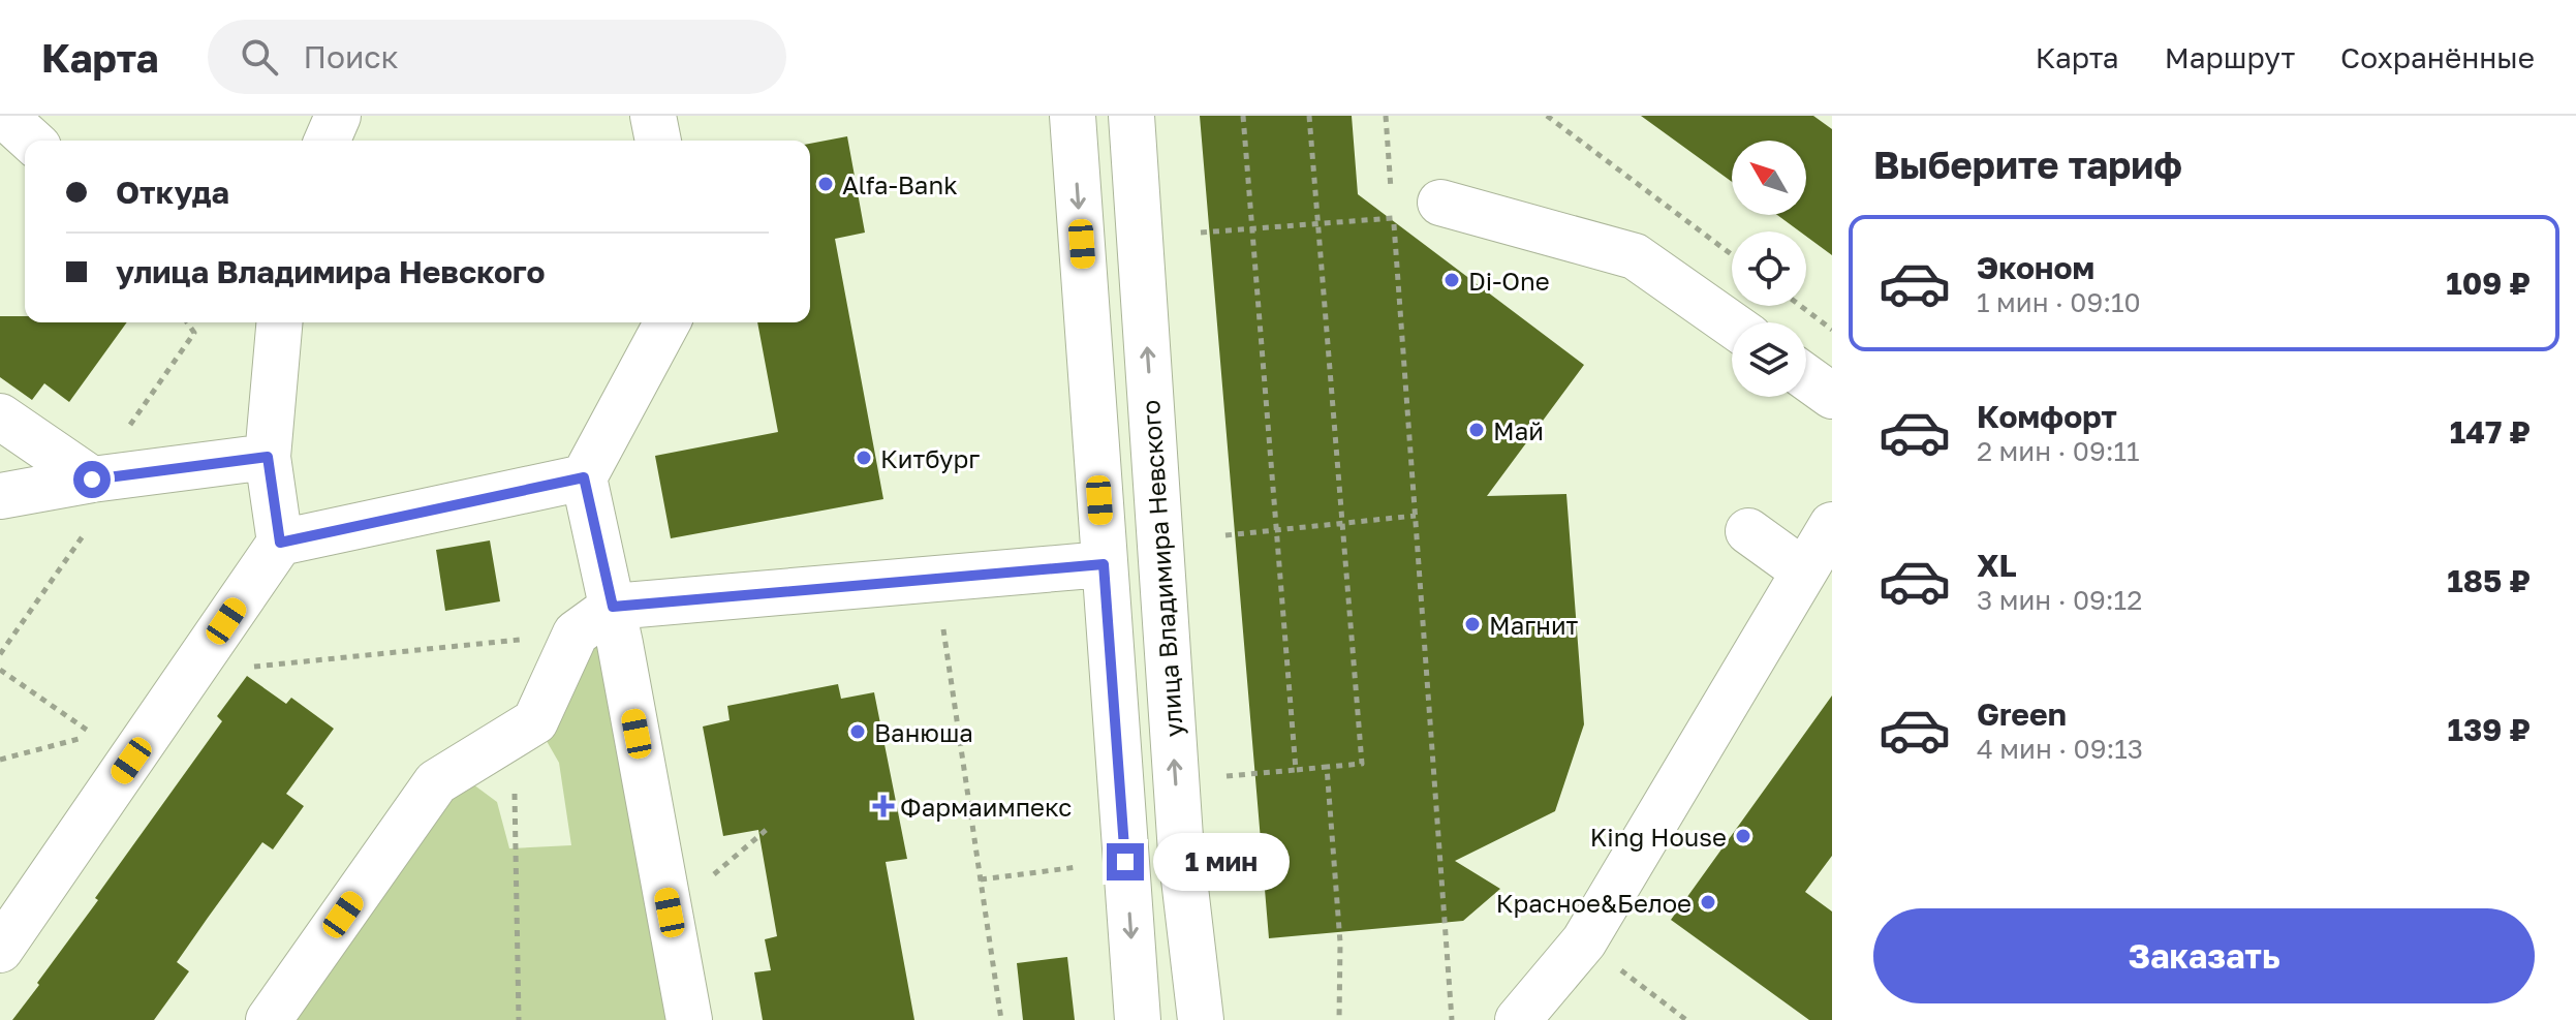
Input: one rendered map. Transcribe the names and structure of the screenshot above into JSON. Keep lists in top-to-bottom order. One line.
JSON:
{"streets":{"street":["улица Владимира Невского"]},"places":{"other":["Alfa-Bank","Di-One","Май","Китбург","Магнит","Ванюша","King House","Красное&Белое"],"health":["Фармаимпекс"]},"north":"top left","page":{"header":"Карта","search":"Поиск","nav":["Карта","Маршрут","Сохранённые"],"heading":"Выберите тариф","banner":["Откуда","улица Владимира Невского"],"list":[{"name":"Эконом","note":"1 мин · 09:10","value":"109 ₽"},{"name":"Комфорт","note":"2 мин · 09:11","value":"147 ₽"},{"name":"XL","note":"3 мин · 09:12","value":"185 ₽"},{"name":"Green","note":"4 мин · 09:13","value":"139 ₽"}],"bubble":"1 мин","buttons":"Заказать"}}
